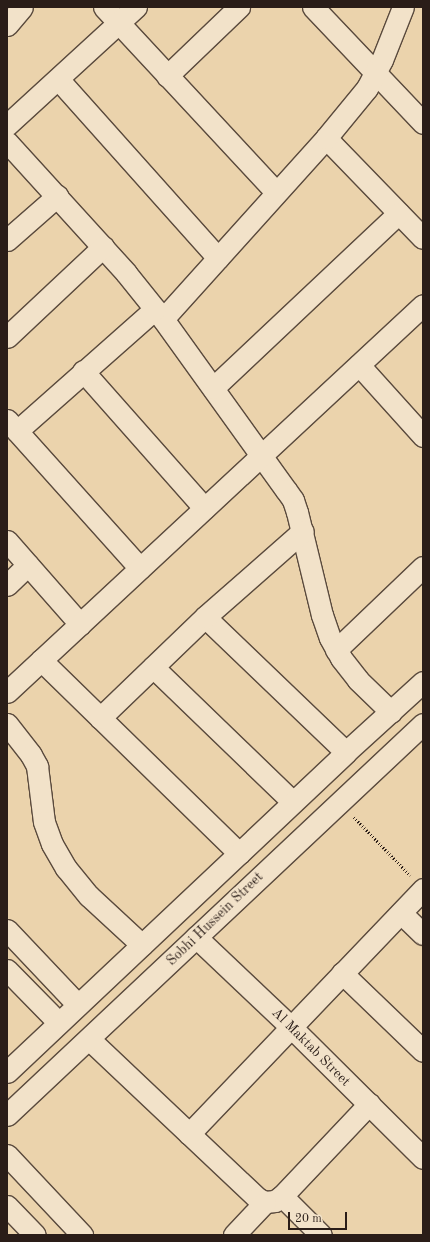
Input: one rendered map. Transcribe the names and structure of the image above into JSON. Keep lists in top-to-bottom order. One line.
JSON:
{"streets":{"street":["Sobhi Hussein Street","Al Maktab Street"]},"crossings":[["Sobhi Hussein Street","Al Maktab Street"]],"scale_bar":"20 m"}
